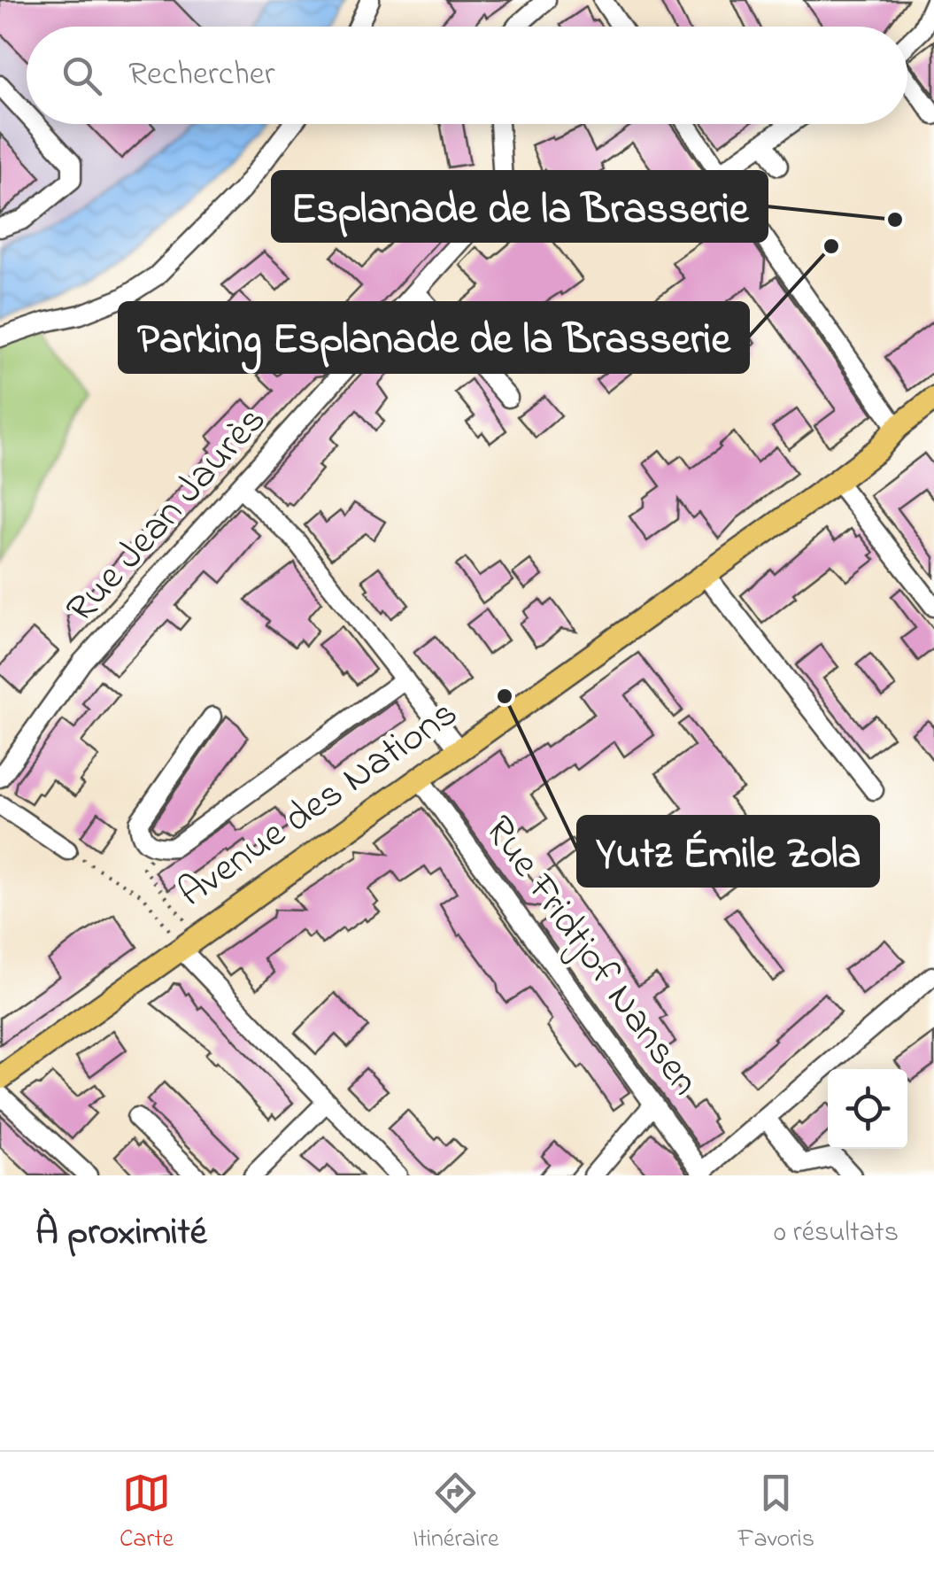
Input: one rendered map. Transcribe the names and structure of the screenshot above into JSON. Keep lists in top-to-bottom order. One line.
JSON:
{"streets":{"main road":["Avenue des Nations"],"street":["Rue Jean Jaurès","Rue Fridtjof Nansen"]},"crossings":[["Avenue des Nations","Rue Fridtjof Nansen"]],"places":["Esplanade de la Brasserie","Parking Esplanade de la Brasserie","Yutz Émile Zola"],"page":{"search":"Rechercher","heading":["À proximité","0 résultats"],"nav":["Carte","Itinéraire","Favoris"]}}
